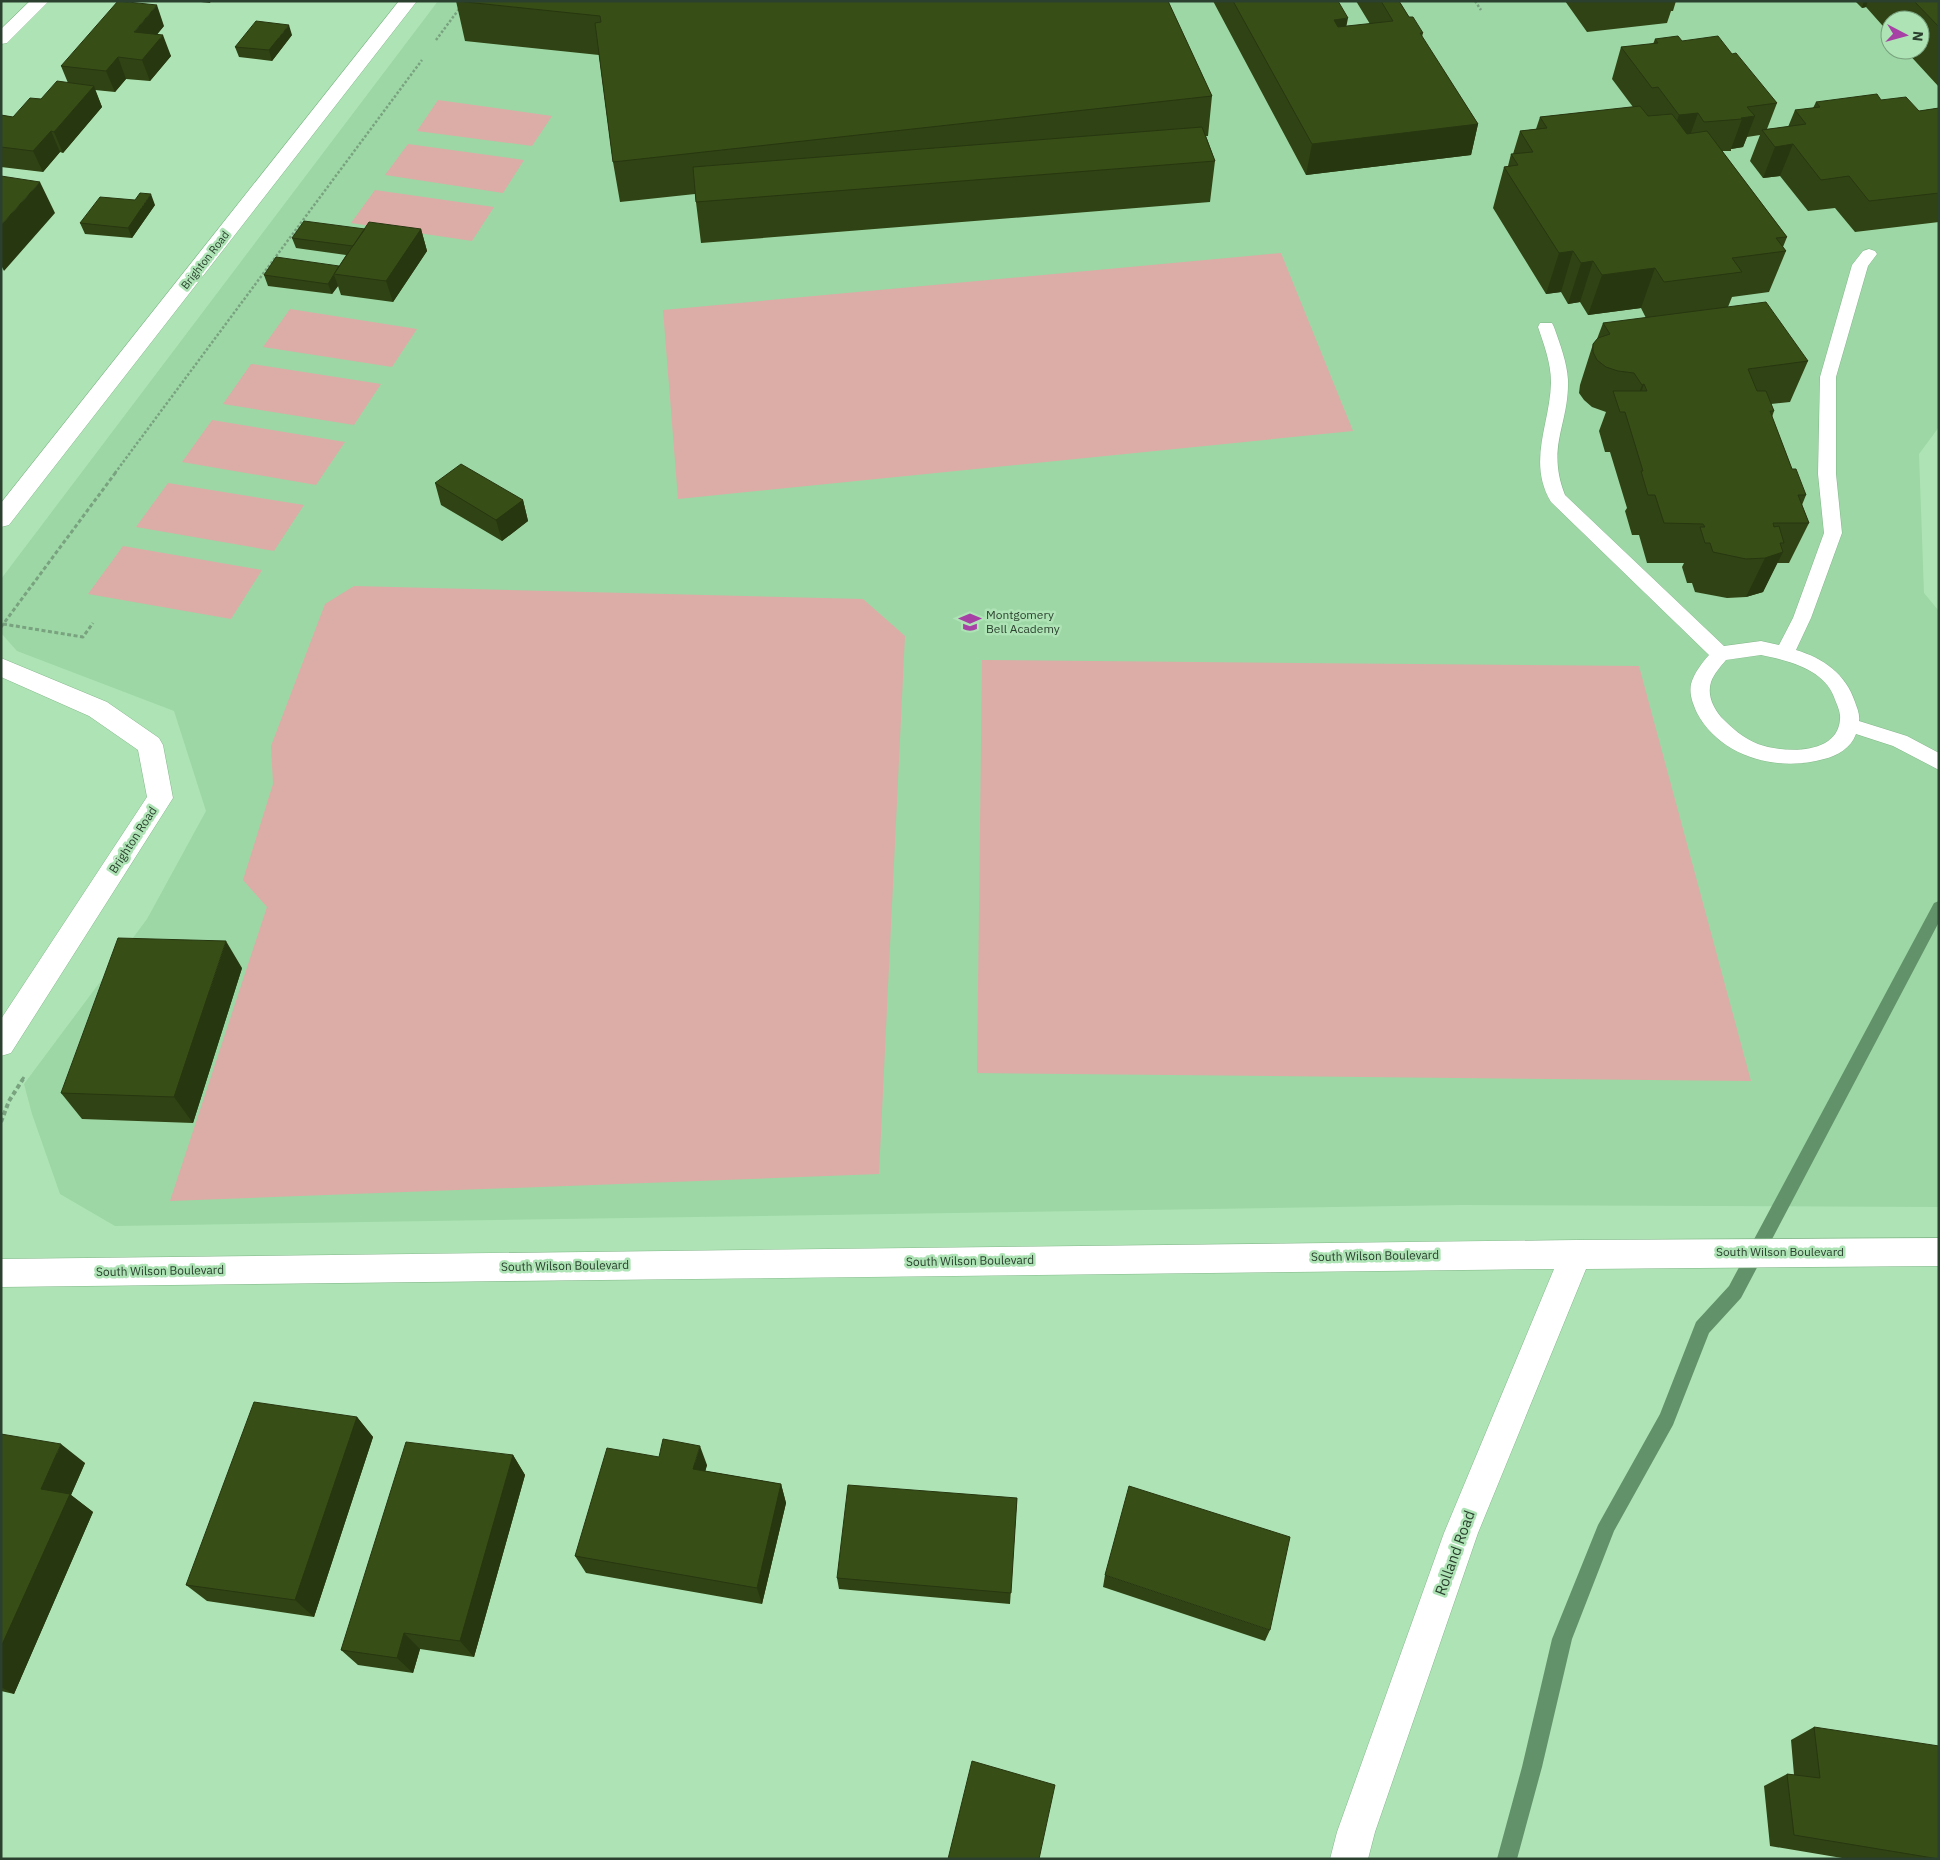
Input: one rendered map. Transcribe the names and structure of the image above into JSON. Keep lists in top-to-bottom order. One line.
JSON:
{"streets":{"street":["Brighton Road","South Wilson Boulevard","Rolland Road"]},"crossings":[["South Wilson Boulevard","Rolland Road"]],"places":{"school or university":["Montgomery Bell Academy"]},"north":"right"}
